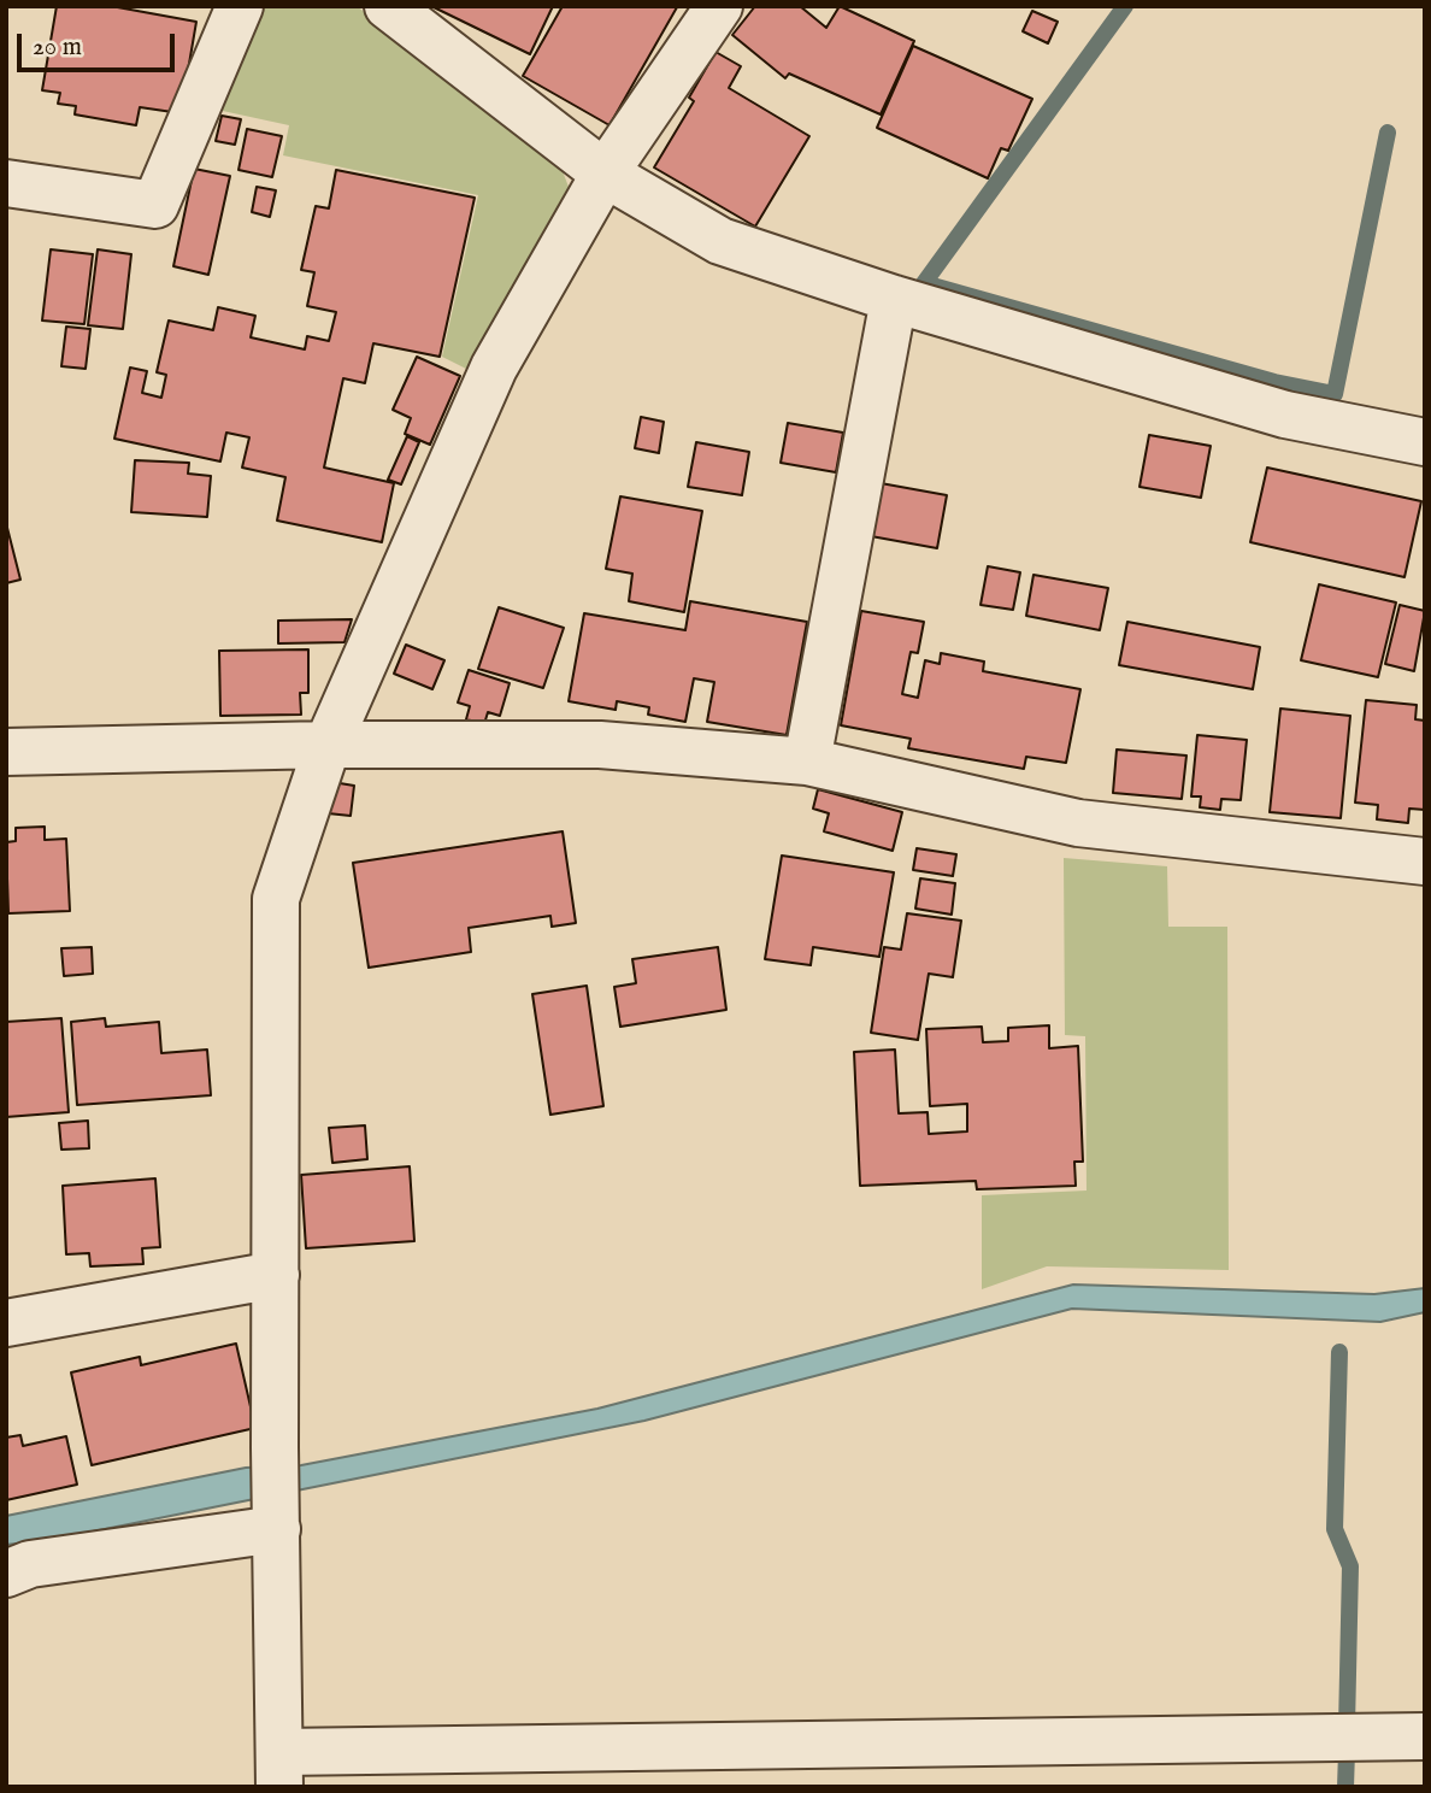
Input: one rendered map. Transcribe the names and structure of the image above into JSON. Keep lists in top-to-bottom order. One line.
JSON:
{"scale_bar":"20 m"}
